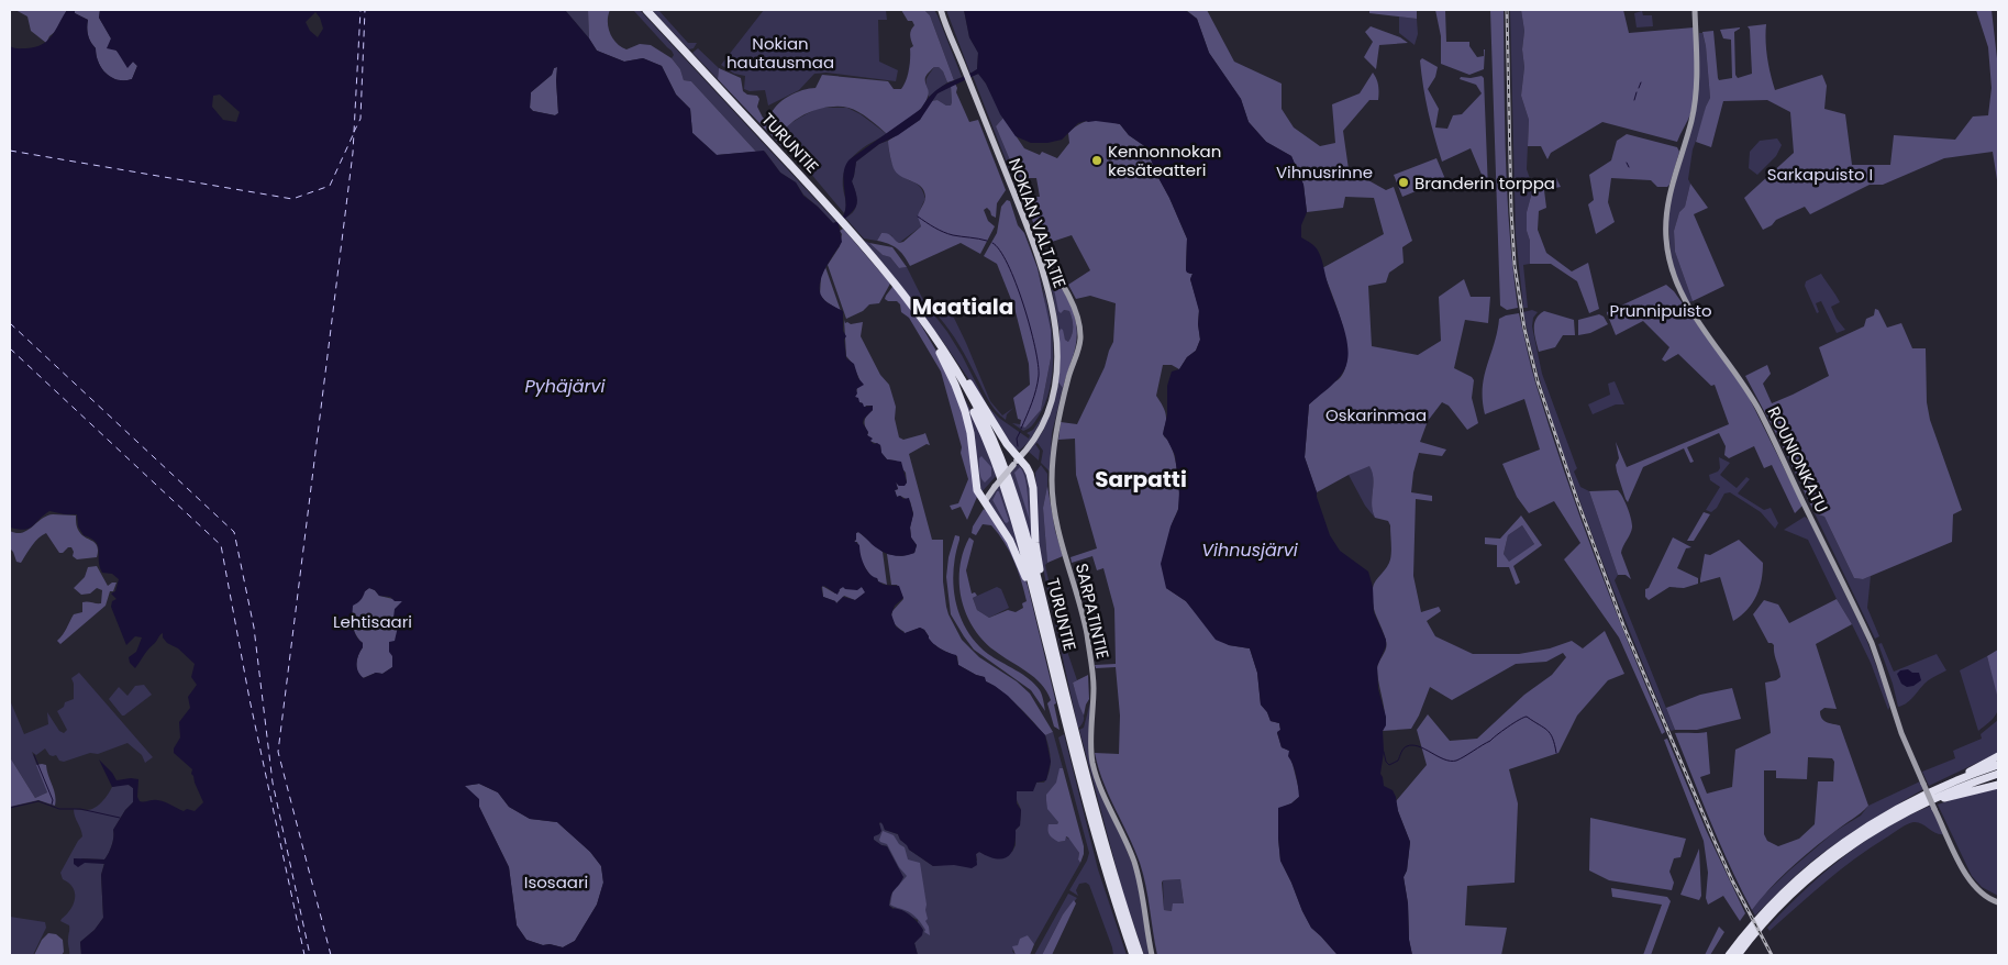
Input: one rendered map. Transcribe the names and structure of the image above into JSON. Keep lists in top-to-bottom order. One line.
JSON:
{"streets":{"highway":["TURUNTIE"],"main road":["NOKIAN VALTATIE","ROUNIONKATU","SARPATINTIE"]},"crossings":[["NOKIAN VALTATIE","SARPATINTIE"]],"districts":["Maatiala","Sarpatti"],"water":["Pyhäjärvi","Vihnusjärvi"],"parks":["Nokian hautausmaa","Vihnusrinne","Sarkapuisto I","Prunnipuisto","Oskarinmaa","Lehtisaari","Isosaari"],"places":["Kennonnokan kesäteatteri","Branderin torppa"]}
